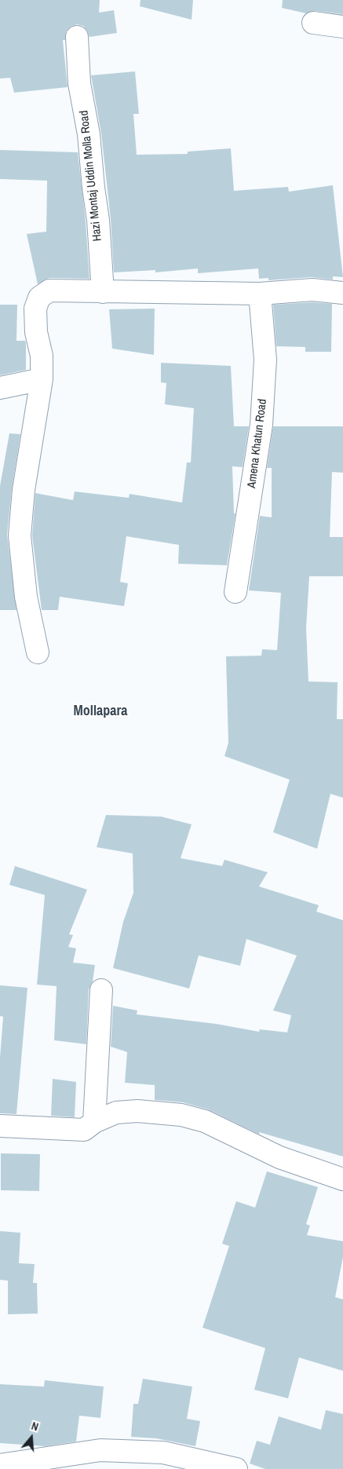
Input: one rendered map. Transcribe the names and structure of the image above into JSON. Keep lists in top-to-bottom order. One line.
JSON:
{"streets":{"street":["Hazi Montaj Uddin Molla Road","Amena Khatun Road"]},"districts":["Mollapara"],"north":"top"}
